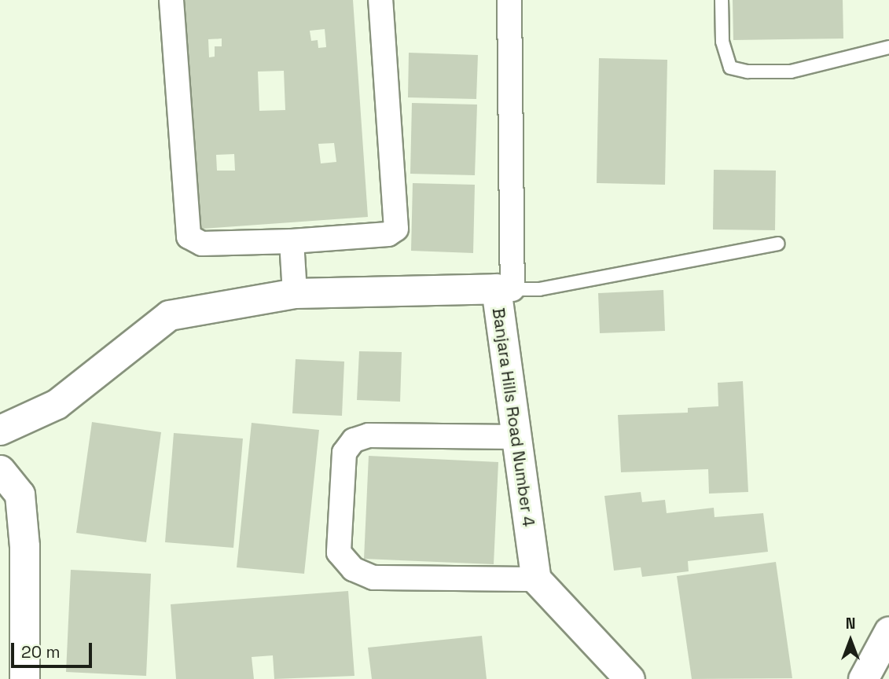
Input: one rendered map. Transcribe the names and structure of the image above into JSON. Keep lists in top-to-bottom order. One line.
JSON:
{"streets":{"street":["Banjara Hills Road Number 4"]},"scale_bar":"20 m","north":"top"}
